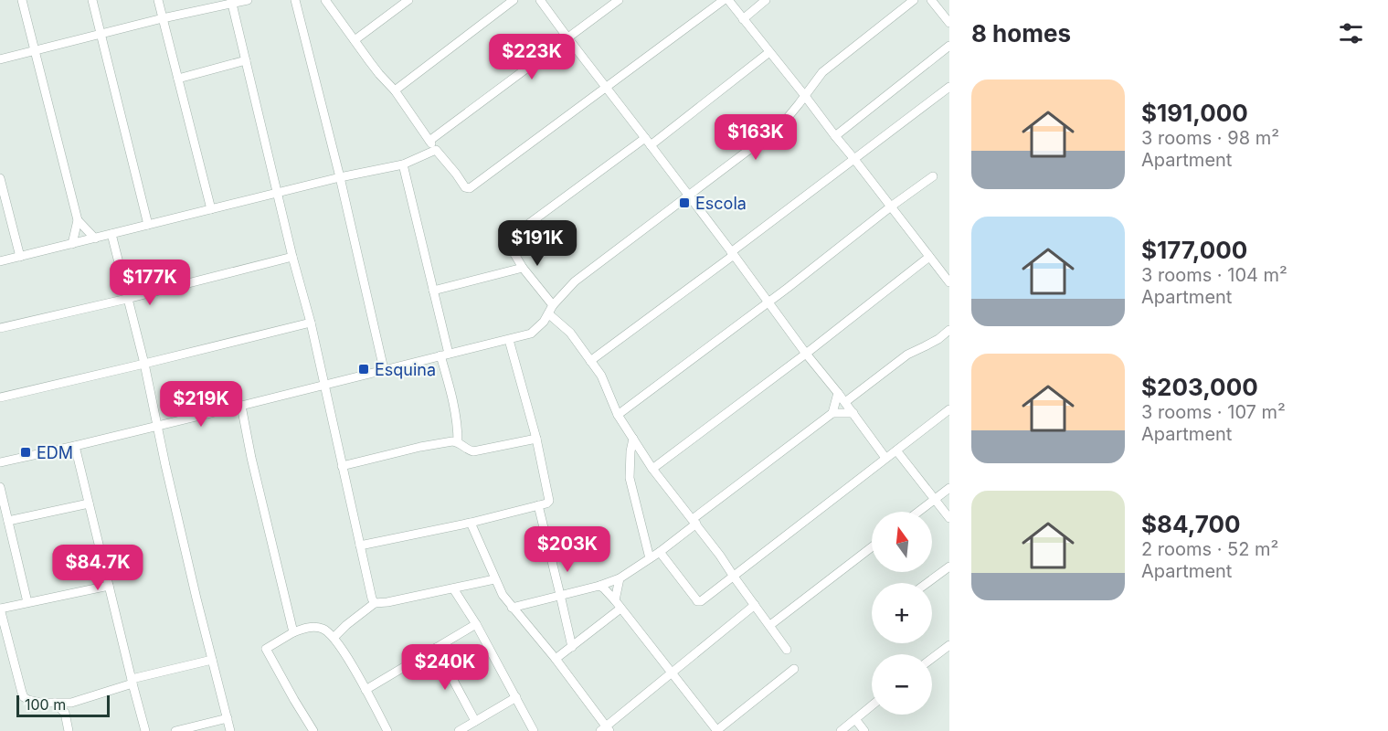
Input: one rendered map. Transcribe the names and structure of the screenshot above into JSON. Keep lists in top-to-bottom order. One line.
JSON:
{"places":{"transit":["Escola","Esquina","EDM"]},"scale_bar":"100 m","north":"top","page":{"heading":"8 homes","price":["$223K","$163K","$191K","$177K","$219K","$203K","$84.7K","$240K"],"list":[{"name":"$191,000","note":"3 rooms · 98 m² · Apartment"},{"name":"$177,000","note":"3 rooms · 104 m² · Apartment"},{"name":"$203,000","note":"3 rooms · 107 m² · Apartment"},{"name":"$84,700","note":"2 rooms · 52 m² · Apartment"}],"map_buttons":["+","−"],"scale":"100 m"}}
